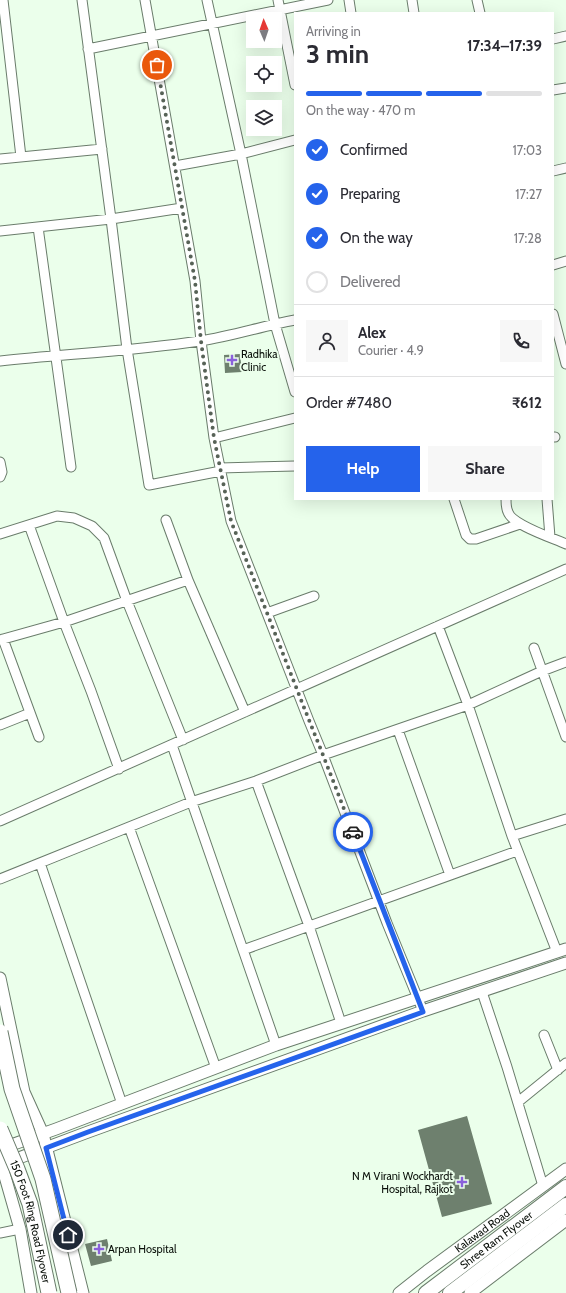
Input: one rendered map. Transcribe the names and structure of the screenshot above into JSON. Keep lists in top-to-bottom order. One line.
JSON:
{"streets":{"highway":["150 Foot Ring Road Flyover"],"main road":["Shree Ram Flyover"],"street":["Kalawad Road"]},"places":{"health":["Radhika Clinic","N M Virani Wockhardt Hospital, Rajkot","Arpan Hospital"]},"north":"top","page":{"heading":["3 min","Arriving in","17:34–17:39"],"panel":["Alex","Courier · 4.9","Order #7480","₹612"],"bar":"On the way · 470 m","list":[["Confirmed","17:03"],["Preparing","17:27"],["On the way","17:28"],"Delivered"],"buttons":["Help","Share"]}}
